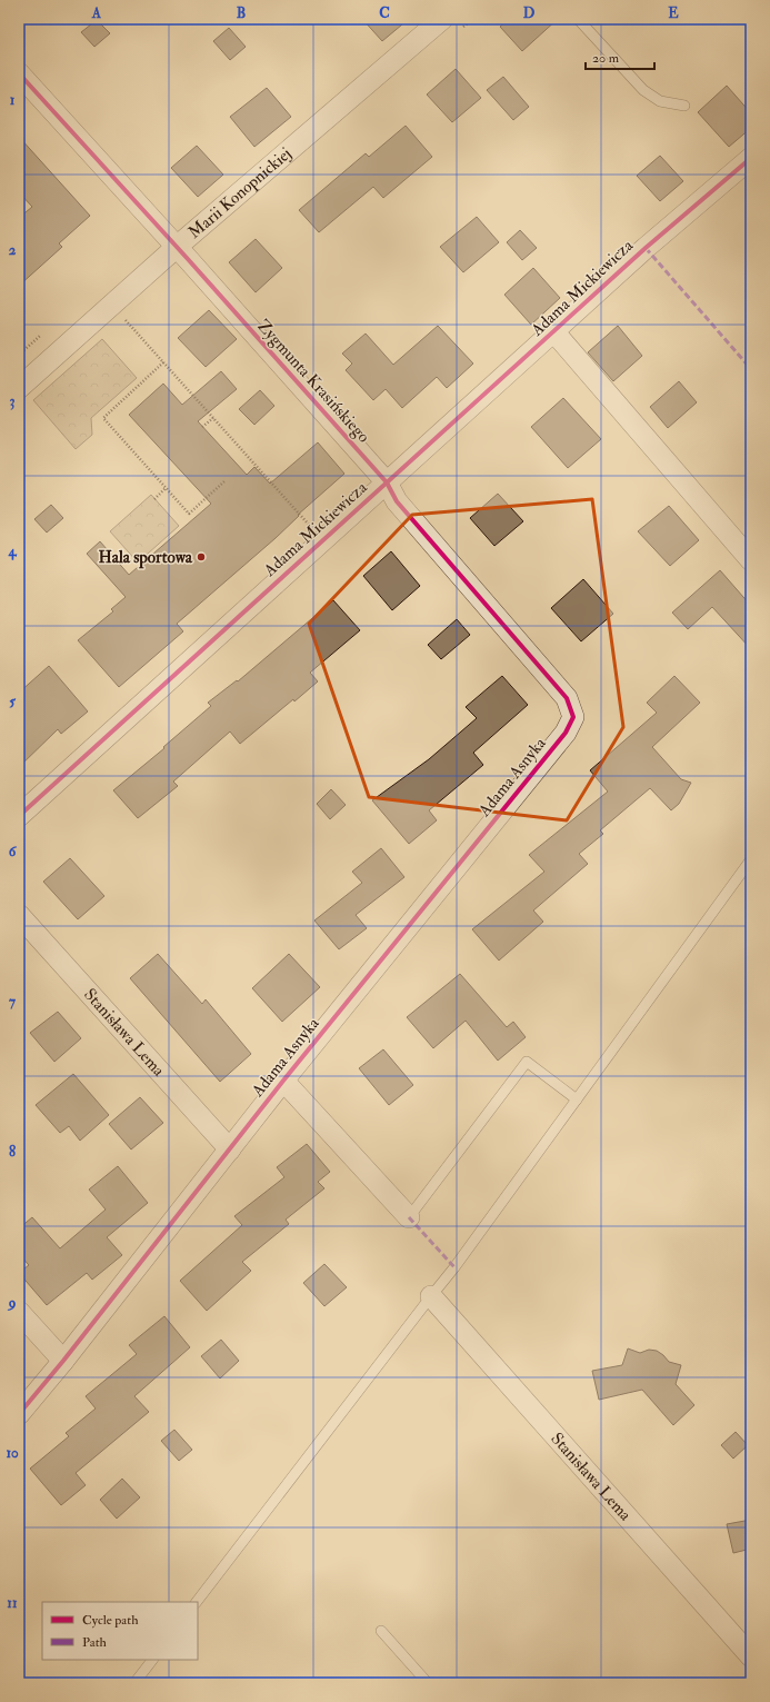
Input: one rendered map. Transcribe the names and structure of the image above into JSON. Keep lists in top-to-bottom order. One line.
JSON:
{"streets":{"street":["Marii Konopnickiej","Adama Mickiewicza","Zygmunta Krasińskiego","Adama Asnyka","Stanisława Lema"]},"crossings":[["Marii Konopnickiej","Zygmunta Krasińskiego"],["Adama Mickiewicza","Zygmunta Krasińskiego"],["Zygmunta Krasińskiego","Adama Asnyka"],["Adama Asnyka","Stanisława Lema"]],"places":["Hala sportowa"],"legend":["Cycle path","Path"],"scale_bar":"20 m","grid":{"columns":["A","B","C","D","E"],"rows":["1","2","3","4","5","6","7","8","9","10","11"]}}
